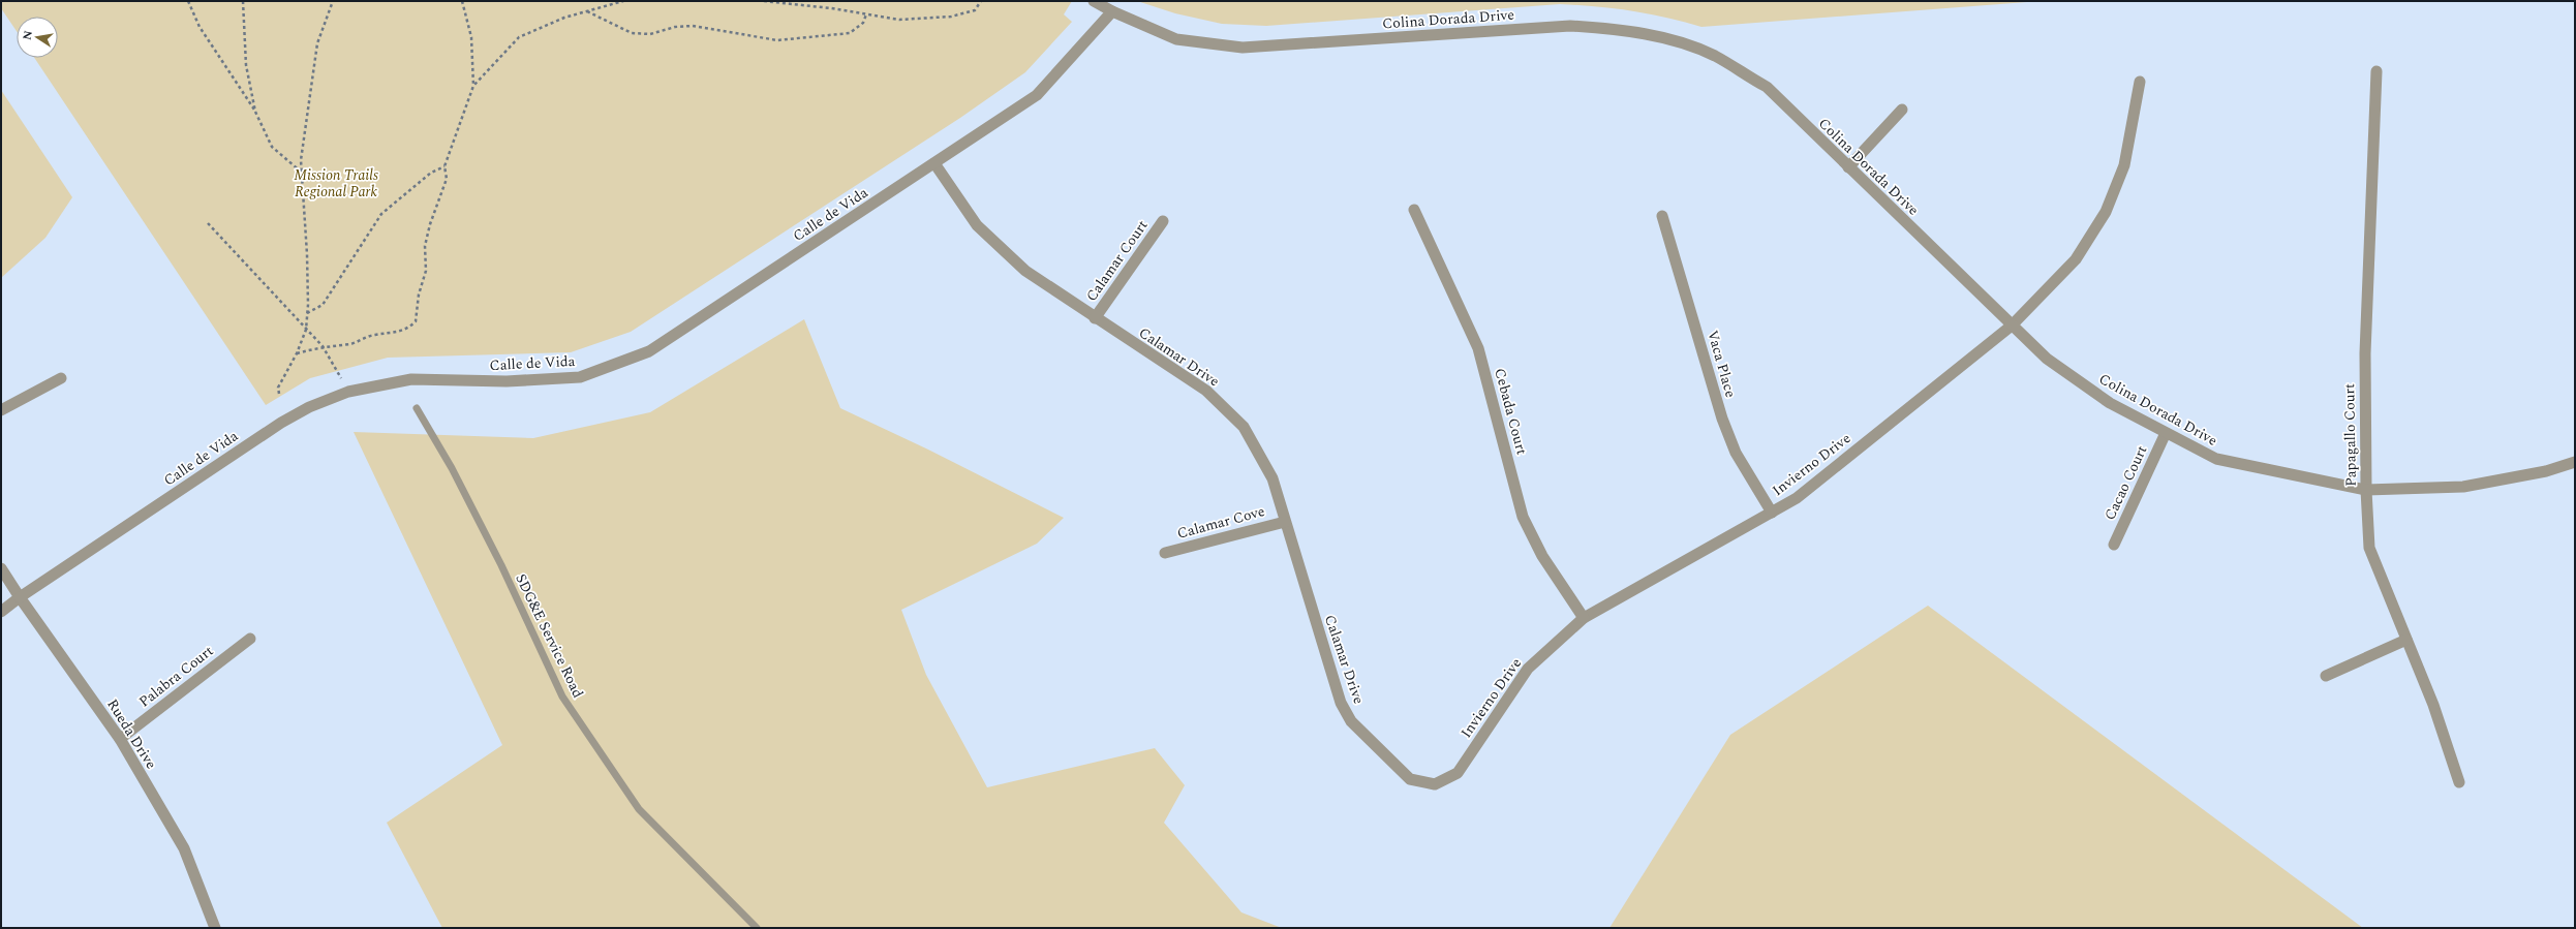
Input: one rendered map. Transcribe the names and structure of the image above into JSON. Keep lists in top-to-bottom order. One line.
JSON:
{"streets":{"street":["Colina Dorada Drive","Calle de Vida","Calamar Court","Calamar Drive","Vaca Place","Cebada Court","Papagallo Court","Invierno Drive","Cacao Court","Calamar Cove","Palabra Court","Rueda Drive"],"lane":["SDG&E Service Road"]},"crossings":[["Colina Dorada Drive","Calle de Vida"],["Colina Dorada Drive","Papagallo Court"],["Colina Dorada Drive","Invierno Drive"],["Colina Dorada Drive","Cacao Court"],["Calle de Vida","Calamar Drive"],["Calle de Vida","Rueda Drive"],["Calamar Court","Calamar Drive"],["Calamar Drive","Invierno Drive"],["Calamar Drive","Calamar Cove"],["Vaca Place","Invierno Drive"],["Cebada Court","Invierno Drive"],["Palabra Court","Rueda Drive"]],"parks":["Mission Trails Regional Park"],"north":"left"}
